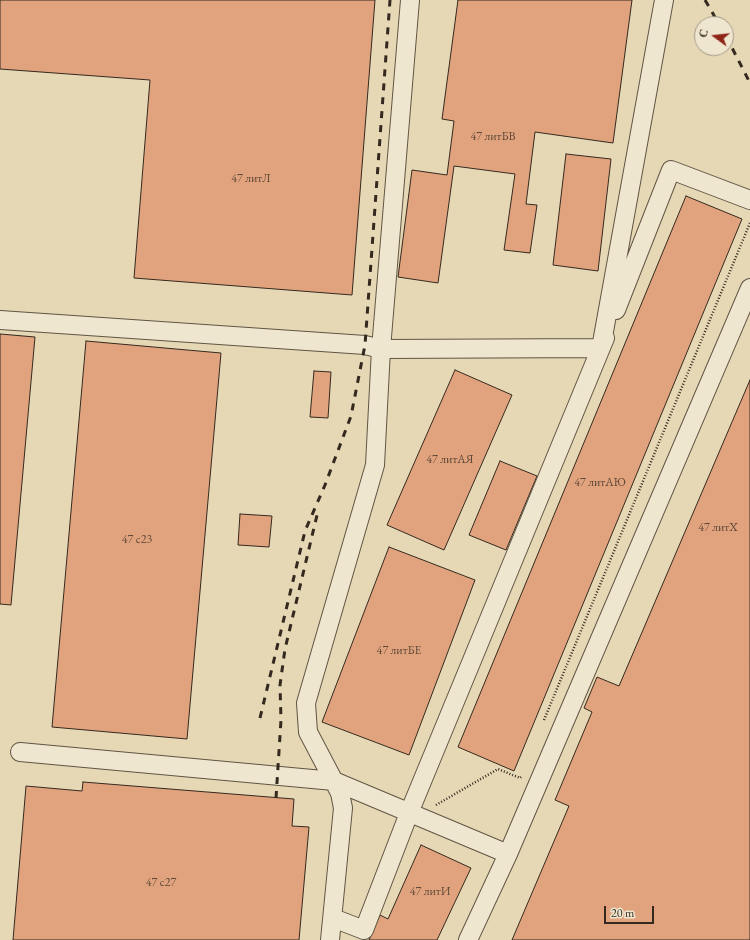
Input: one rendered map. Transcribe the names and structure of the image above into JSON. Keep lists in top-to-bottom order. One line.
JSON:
{"house_numbers":["47 литБВ","47 литЛ","47 литАЯ","47 литАЮ","47 литХ","47 с23","47 литБЕ","47 с27","47 литИ"],"scale_bar":"20 m","north":"left"}
